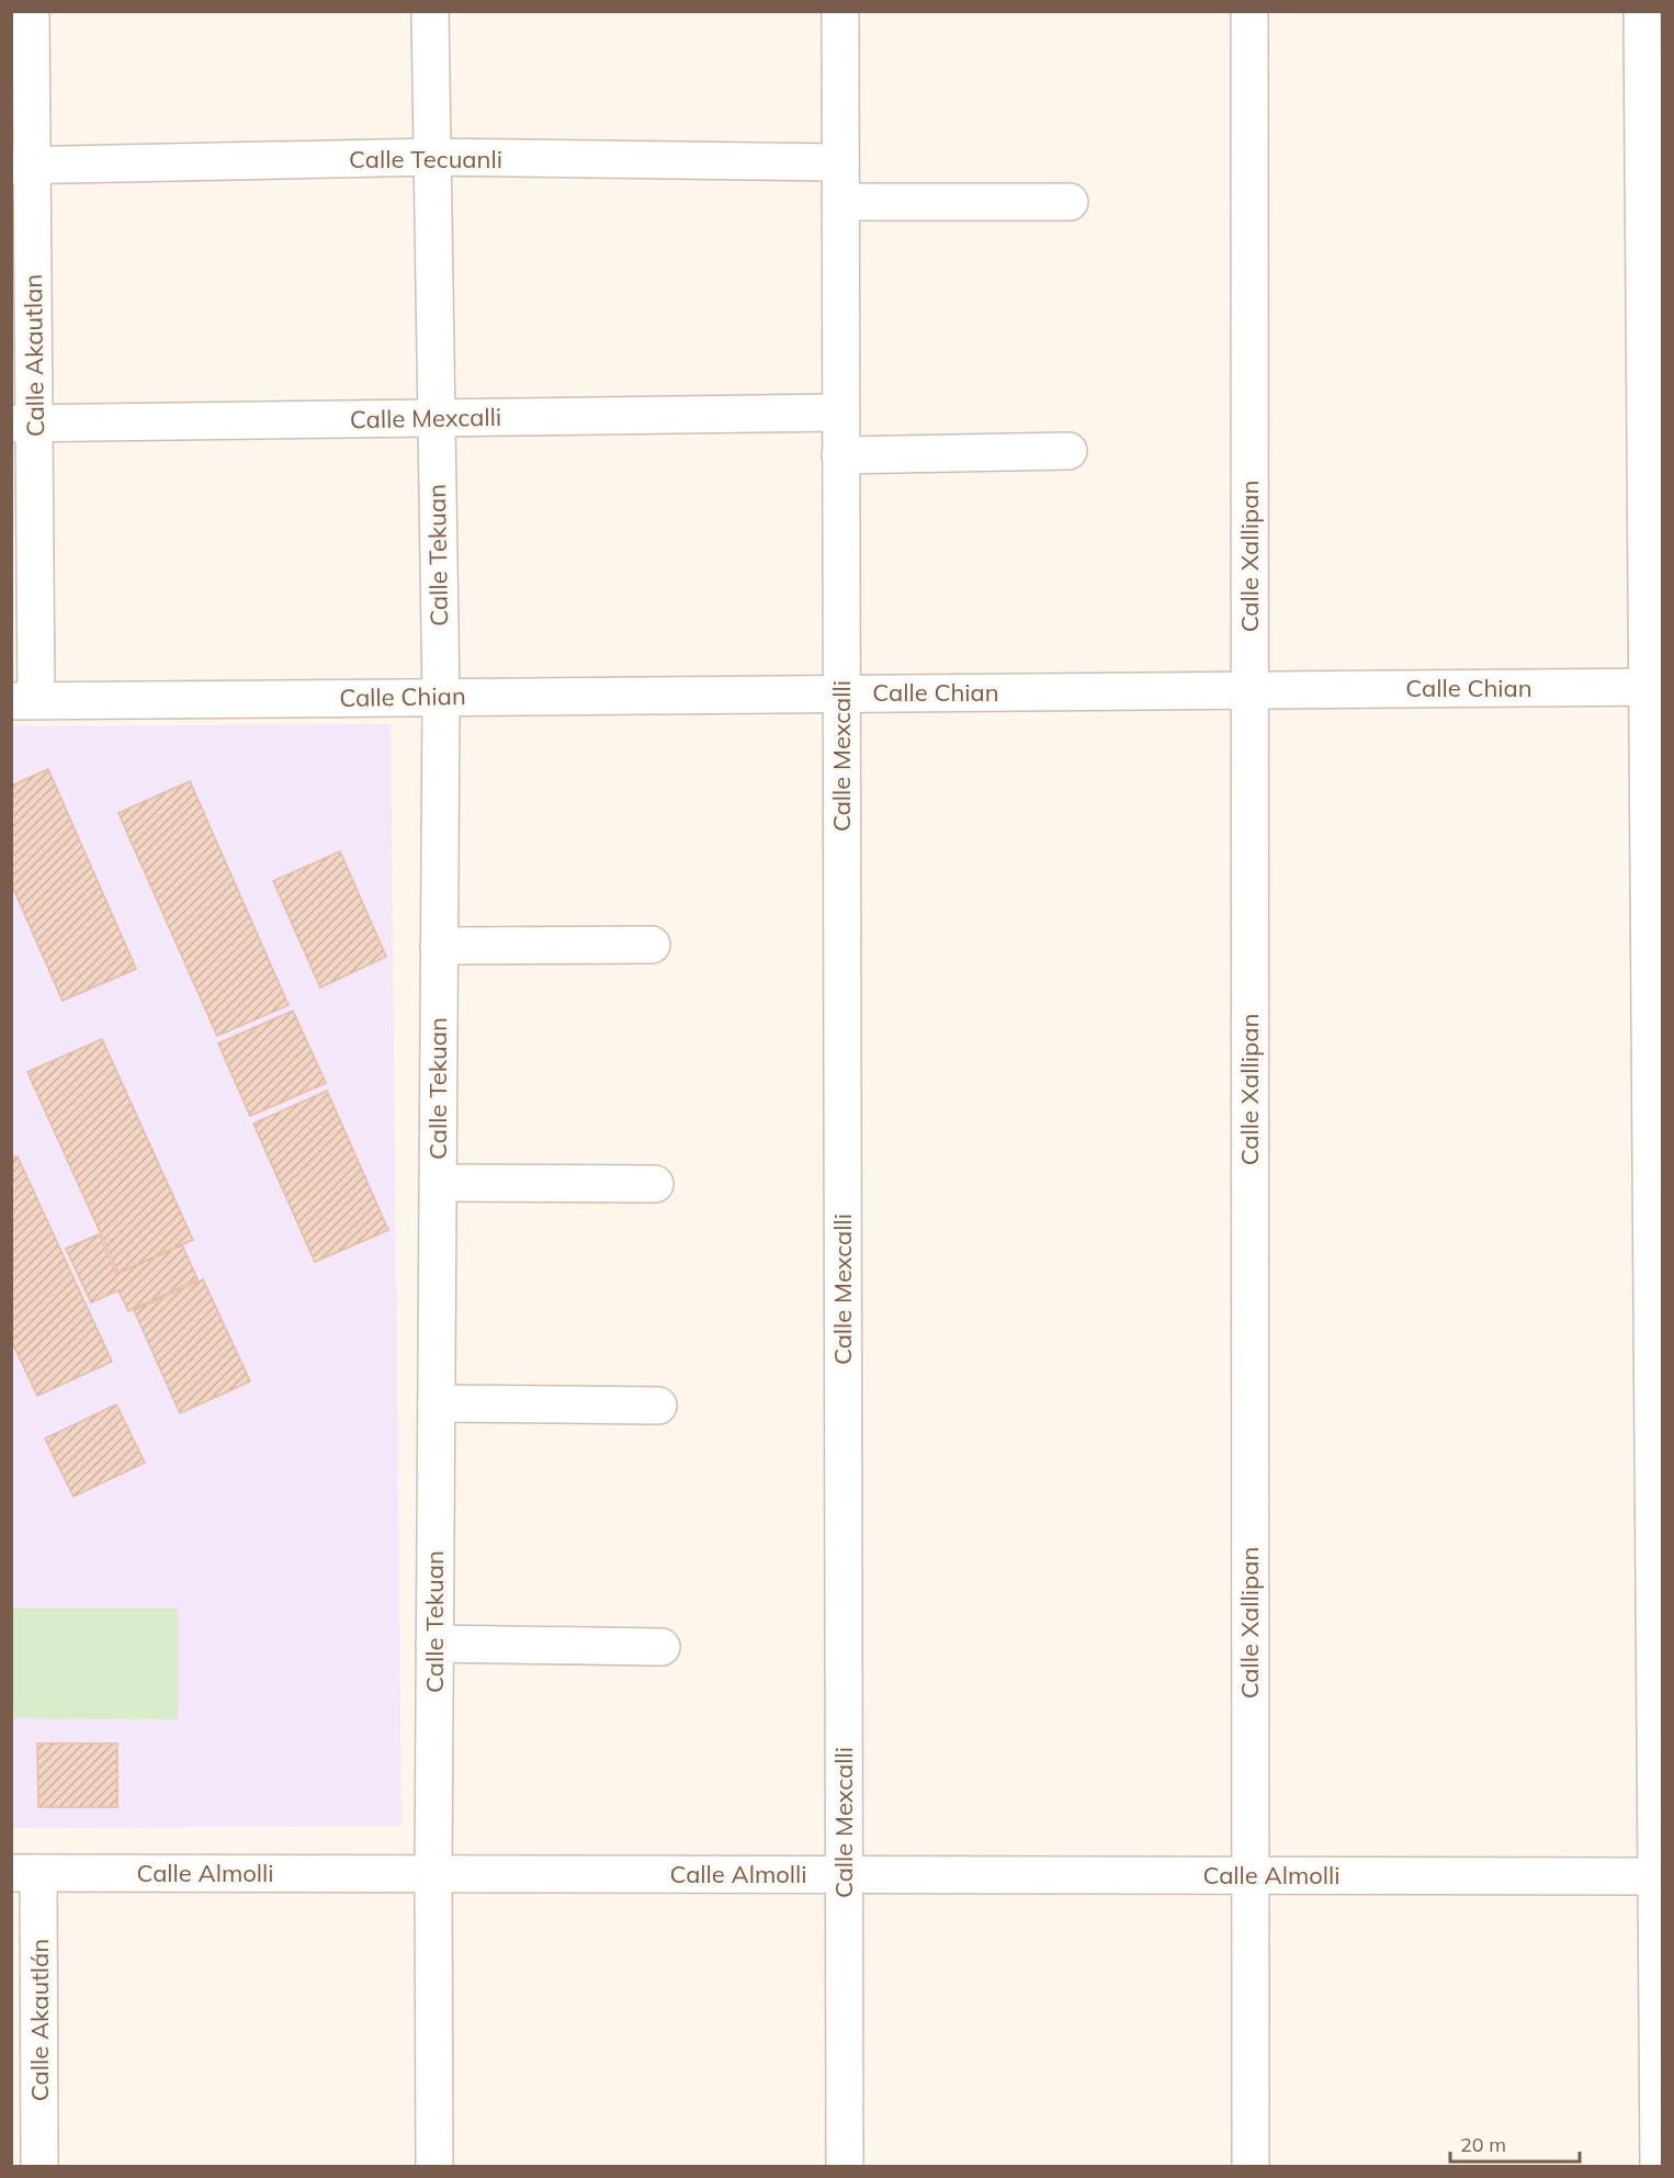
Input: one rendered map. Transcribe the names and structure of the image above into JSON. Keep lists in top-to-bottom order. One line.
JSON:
{"streets":{"street":["Calle Tecuanli","Calle Akautlan","Calle Mexcalli","Calle Tekuan","Calle Xallipan","Calle Chian","Calle Almolli","Calle Akautlán"]},"crossings":[["Calle Tecuanli","Calle Akautlan"],["Calle Tecuanli","Calle Mexcalli"],["Calle Tecuanli","Calle Tekuan"],["Calle Akautlan","Calle Mexcalli"],["Calle Akautlan","Calle Chian"],["Calle Mexcalli","Calle Tekuan"],["Calle Mexcalli","Calle Chian"],["Calle Mexcalli","Calle Almolli"],["Calle Tekuan","Calle Chian"],["Calle Tekuan","Calle Almolli"],["Calle Xallipan","Calle Chian"],["Calle Xallipan","Calle Almolli"],["Calle Almolli","Calle Akautlán"]],"scale_bar":"20 m"}
